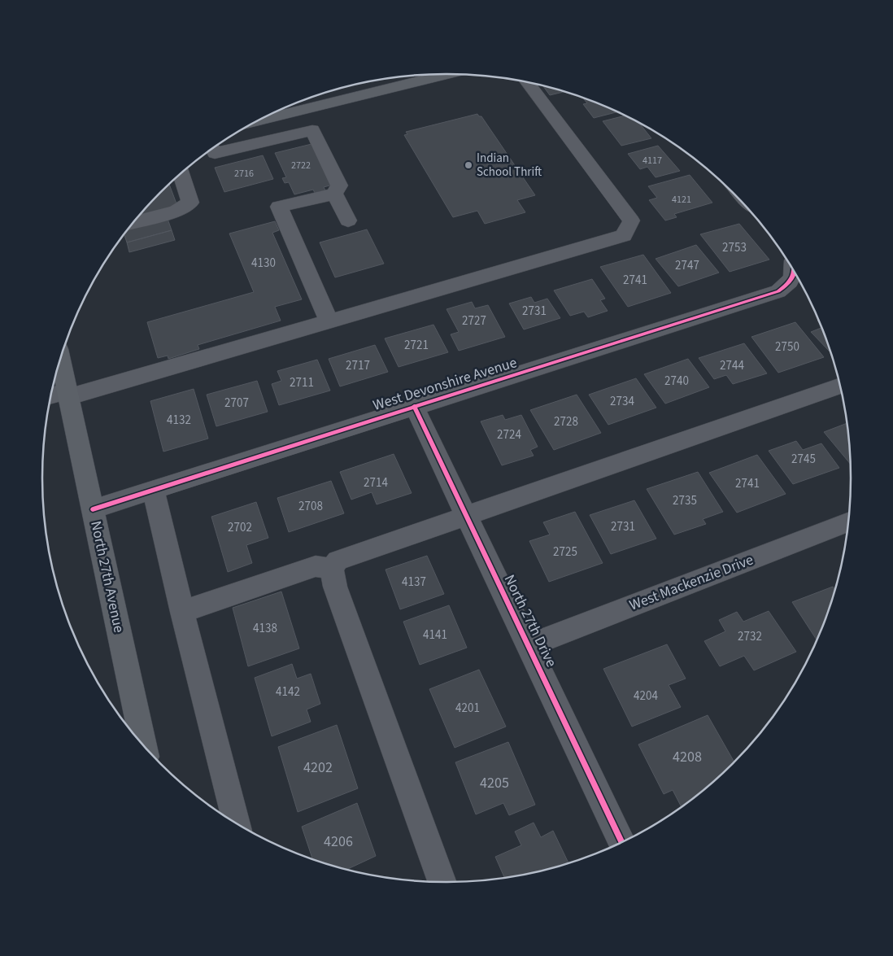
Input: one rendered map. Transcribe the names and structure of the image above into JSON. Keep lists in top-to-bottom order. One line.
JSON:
{"streets":{"main road":["North 27th Avenue"],"street":["West Devonshire Avenue","West Mackenzie Drive","North 27th Drive"]},"crossings":[["West Devonshire Avenue","North 27th Avenue"],["West Devonshire Avenue","North 27th Drive"],["West Mackenzie Drive","North 27th Drive"]],"places":["Indian School Thrift"],"house_numbers":["4117","2722","2716","4121","2753","4130","2747","2741","2731","2727","2721","2750","2717","2744","2740","2711","2734","2707","4132","2728","2724","2745","2714","2741","2735","2708","2731","2702","2725","4137","4138","4141","2732","4142","4204","4201","4208","4202","4205","4206"]}
